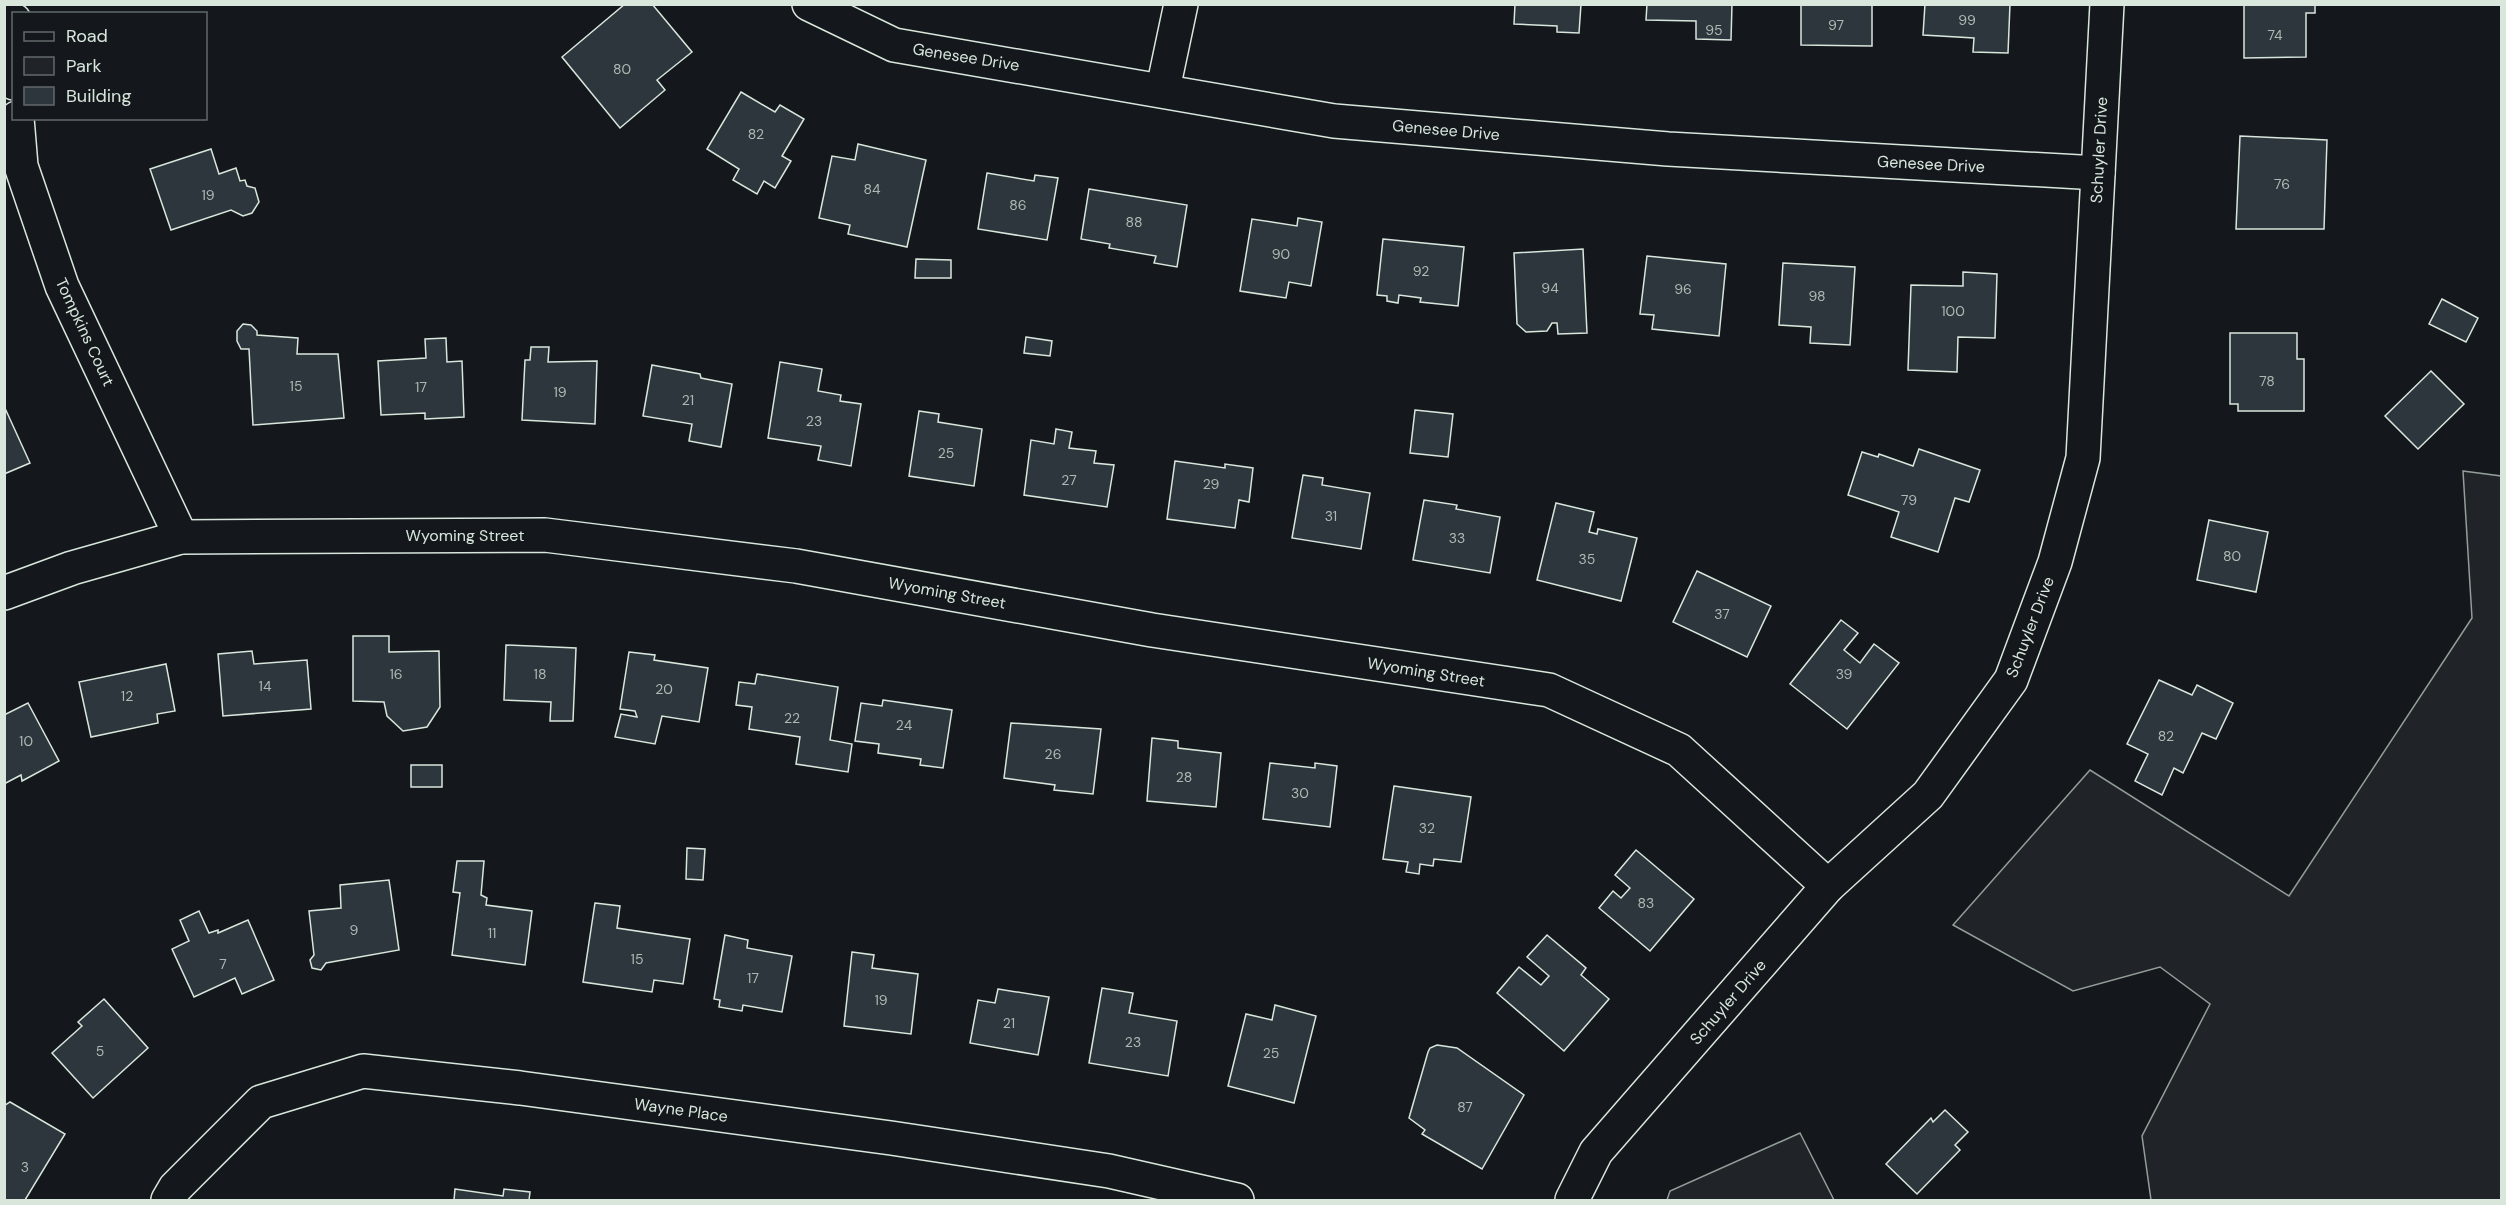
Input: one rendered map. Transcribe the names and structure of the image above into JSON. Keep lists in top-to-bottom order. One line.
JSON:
{"streets":{"street":["Genesee Drive","Schuyler Drive","Tompkins Court","Wyoming Street","Wayne Place"]},"crossings":[["Genesee Drive","Schuyler Drive"],["Schuyler Drive","Wyoming Street"],["Tompkins Court","Wyoming Street"]],"house_numbers":["99","97","95","74","80","82","76","84","19","86","88","90","92","94","96","98","100","78","15","17","19","21","23","25","27","29","79","31","33","80","35","37","16","18","39","14","20","12","22","24","82","10","26","28","30","32","83","9","11","15","7","17","19","21","23","5","25","87","3"],"legend":["Road","Park","Building"]}
